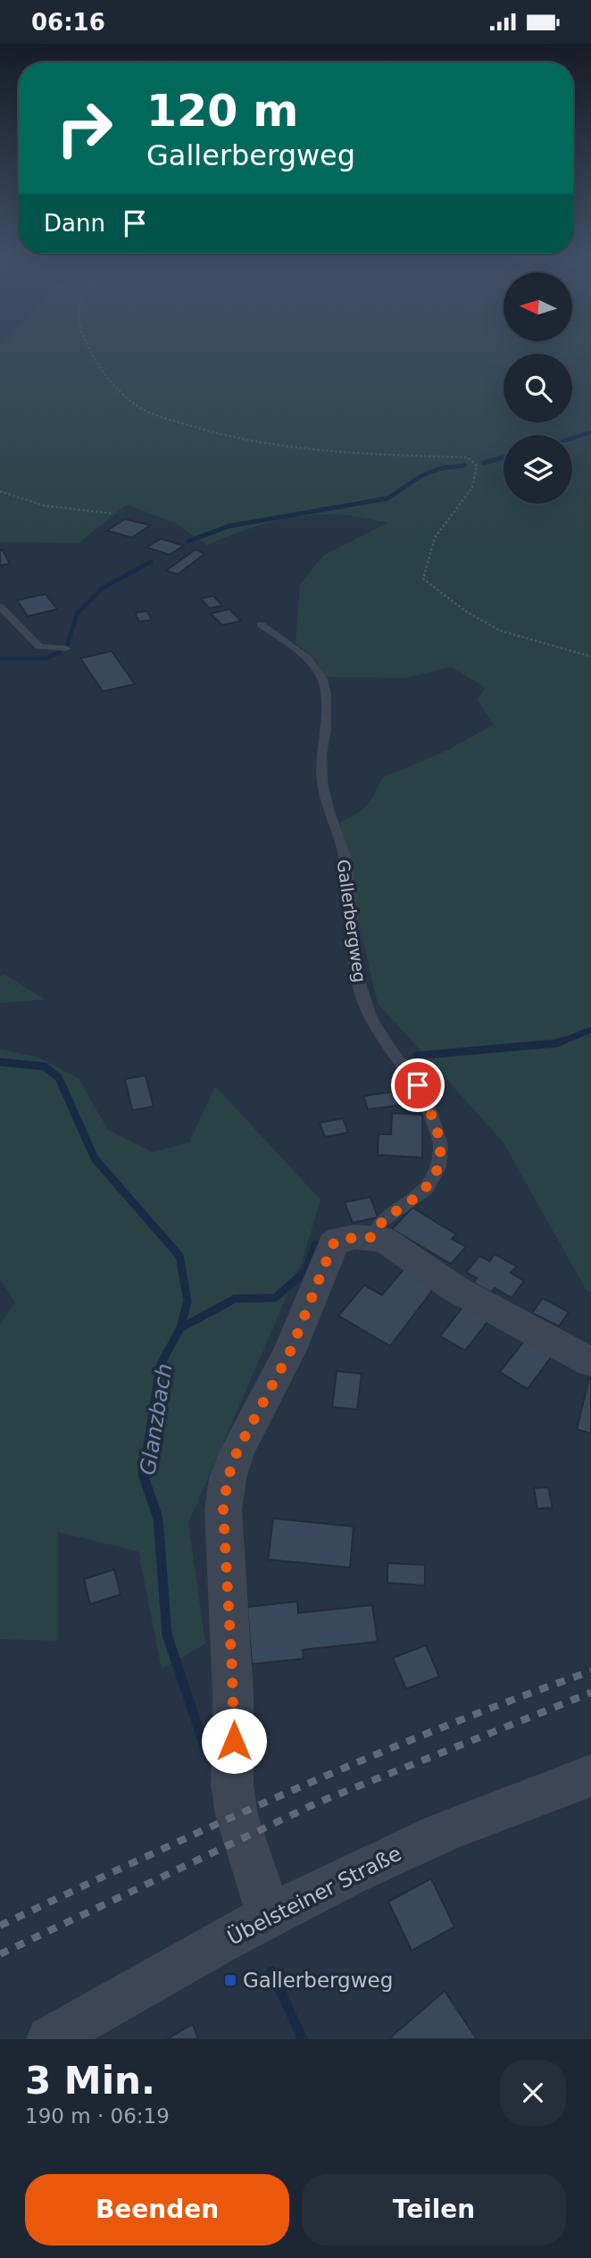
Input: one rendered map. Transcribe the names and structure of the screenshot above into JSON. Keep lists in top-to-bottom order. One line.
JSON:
{"streets":{"street":["Übelsteiner Straße"],"lane":["Gallerbergweg"]},"water":["Glanzbach"],"places":{"transit":["Gallerbergweg"]},"north":"left","page":{"status":"06:16","turn":["120 m","Gallerbergweg"],"then":"Dann","heading":["3 Min.","190 m · 06:19"],"buttons":["Beenden","Teilen"]}}
